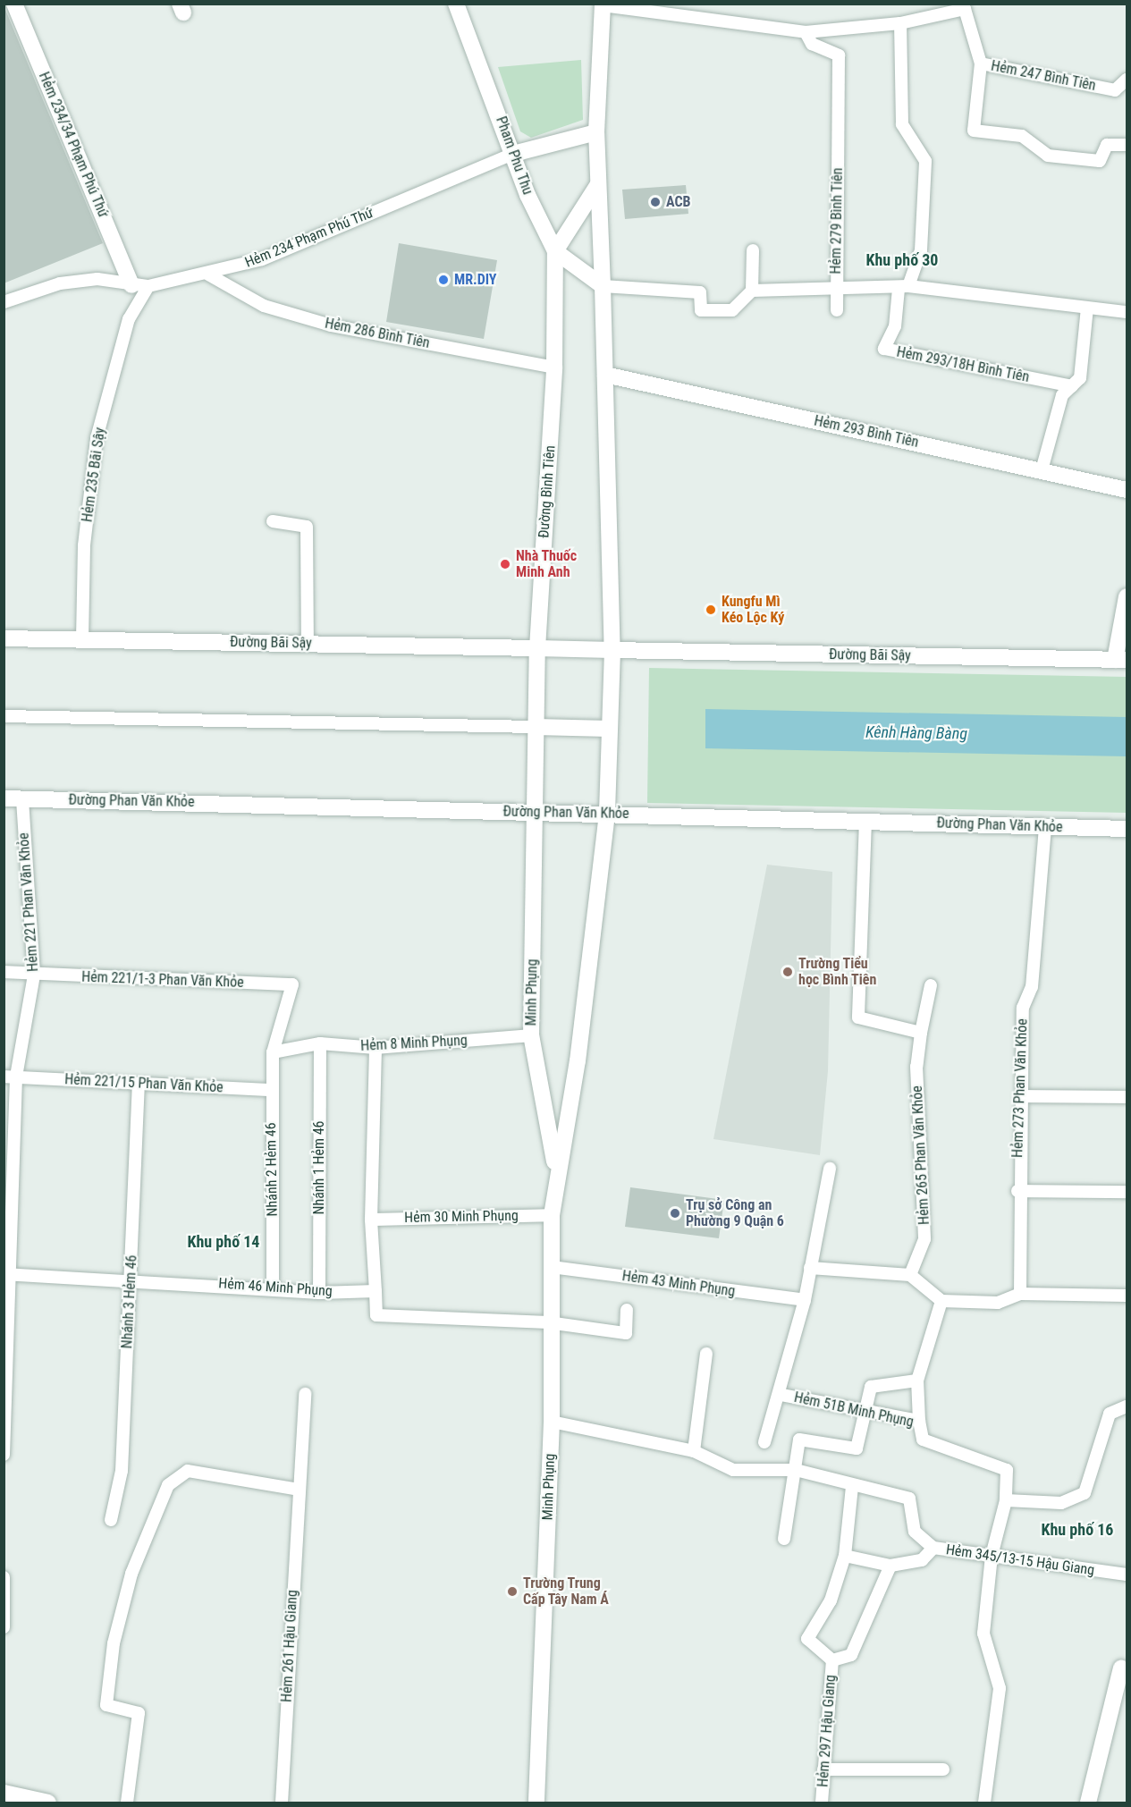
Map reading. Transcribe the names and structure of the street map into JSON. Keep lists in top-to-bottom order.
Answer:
{
  "streets": {
    "street": [
      "Hẻm 234/34 Phạm Phú Thứ",
      "Pham Phu Thu",
      "Hẻm 293 Bình Tiên",
      "Đường Bình Tiên",
      "Đường Bãi Sậy",
      "Đường Phan Văn Khỏe",
      "Minh Phụng"
    ],
    "lane": [
      "Hẻm 247 Bình Tiên",
      "Hẻm 279 Bình Tiên",
      "Hẻm 234 Phạm Phú Thứ",
      "Hẻm 286 Bình Tiên",
      "Hẻm 293/18H Bình Tiên",
      "Hẻm 235 Bãi Sậy",
      "Hẻm 221 Phan Văn Khỏe",
      "Hẻm 221/1-3 Phan Văn Khỏe",
      "Hẻm 8 Minh Phụng",
      "Hẻm 221/15 Phan Văn Khỏe",
      "Hẻm 273 Phan Văn Khỏe",
      "Hẻm 265 Phan Văn Khỏe",
      "Nhánh 1 Hẻm 46",
      "Nhánh 2 Hẻm 46",
      "Hẻm 30 Minh Phụng",
      "Hẻm 43 Minh Phụng",
      "Hẻm 46 Minh Phụng",
      "Nhánh 3 Hẻm 46",
      "Hẻm 51B Minh Phụng",
      "Hẻm 345/13-15 Hậu Giang",
      "Hẻm 261 Hậu Giang",
      "Hẻm 297 Hậu Giang"
    ]
  },
  "crossings": [
    ["Hẻm 247 Bình Tiên", "Hẻm 279 Bình Tiên"],
    ["Hẻm 234/34 Phạm Phú Thứ", "Hẻm 234 Phạm Phú Thứ"],
    ["Pham Phu Thu", "Hẻm 234 Phạm Phú Thứ"],
    ["Pham Phu Thu", "Đường Bình Tiên"],
    ["Hẻm 279 Bình Tiên", "Hẻm 293/18H Bình Tiên"],
    ["Hẻm 234 Phạm Phú Thứ", "Hẻm 286 Bình Tiên"],
    ["Hẻm 234 Phạm Phú Thứ", "Hẻm 235 Bãi Sậy"],
    ["Hẻm 286 Bình Tiên", "Đường Bình Tiên"],
    ["Hẻm 235 Bãi Sậy", "Đường Bãi Sậy"],
    ["Đường Bình Tiên", "Đường Bãi Sậy"],
    ["Đường Bình Tiên", "Đường Phan Văn Khỏe"],
    ["Đường Bình Tiên", "Minh Phụng"],
    ["Đường Phan Văn Khỏe", "Hẻm 221 Phan Văn Khỏe"],
    ["Đường Phan Văn Khỏe", "Minh Phụng"],
    ["Đường Phan Văn Khỏe", "Hẻm 273 Phan Văn Khỏe"],
    ["Hẻm 221 Phan Văn Khỏe", "Hẻm 221/1-3 Phan Văn Khỏe"],
    ["Hẻm 221 Phan Văn Khỏe", "Hẻm 221/15 Phan Văn Khỏe"],
    ["Hẻm 221 Phan Văn Khỏe", "Hẻm 46 Minh Phụng"],
    ["Hẻm 221/1-3 Phan Văn Khỏe", "Hẻm 8 Minh Phụng"],
    ["Hẻm 221/1-3 Phan Văn Khỏe", "Nhánh 2 Hẻm 46"],
    ["Minh Phụng", "Hẻm 8 Minh Phụng"],
    ["Minh Phụng", "Hẻm 30 Minh Phụng"],
    ["Minh Phụng", "Hẻm 43 Minh Phụng"],
    ["Hẻm 8 Minh Phụng", "Nhánh 1 Hẻm 46"],
    ["Hẻm 8 Minh Phụng", "Nhánh 2 Hẻm 46"],
    ["Hẻm 221/15 Phan Văn Khỏe", "Nhánh 2 Hẻm 46"],
    ["Hẻm 221/15 Phan Văn Khỏe", "Nhánh 3 Hẻm 46"],
    ["Nhánh 1 Hẻm 46", "Hẻm 46 Minh Phụng"],
    ["Nhánh 2 Hẻm 46", "Hẻm 46 Minh Phụng"],
    ["Hẻm 43 Minh Phụng", "Hẻm 51B Minh Phụng"],
    ["Hẻm 46 Minh Phụng", "Nhánh 3 Hẻm 46"],
    ["Hẻm 345/13-15 Hậu Giang", "Hẻm 297 Hậu Giang"]
  ],
  "districts": ["Khu phố 30", "Khu phố 14", "Khu phố 16"],
  "water": ["Kênh Hàng Bàng"],
  "places": [
    "ACB",
    "MR.DIY",
    "Nhà Thuốc Minh Anh",
    "Kungfu Mì Kéo Lộc Ký",
    "Trường Tiểu học Bình Tiên",
    "Trụ sở Công an Phường 9 Quận 6",
    "Trường Trung Cấp Tây Nam Á"
  ]
}
